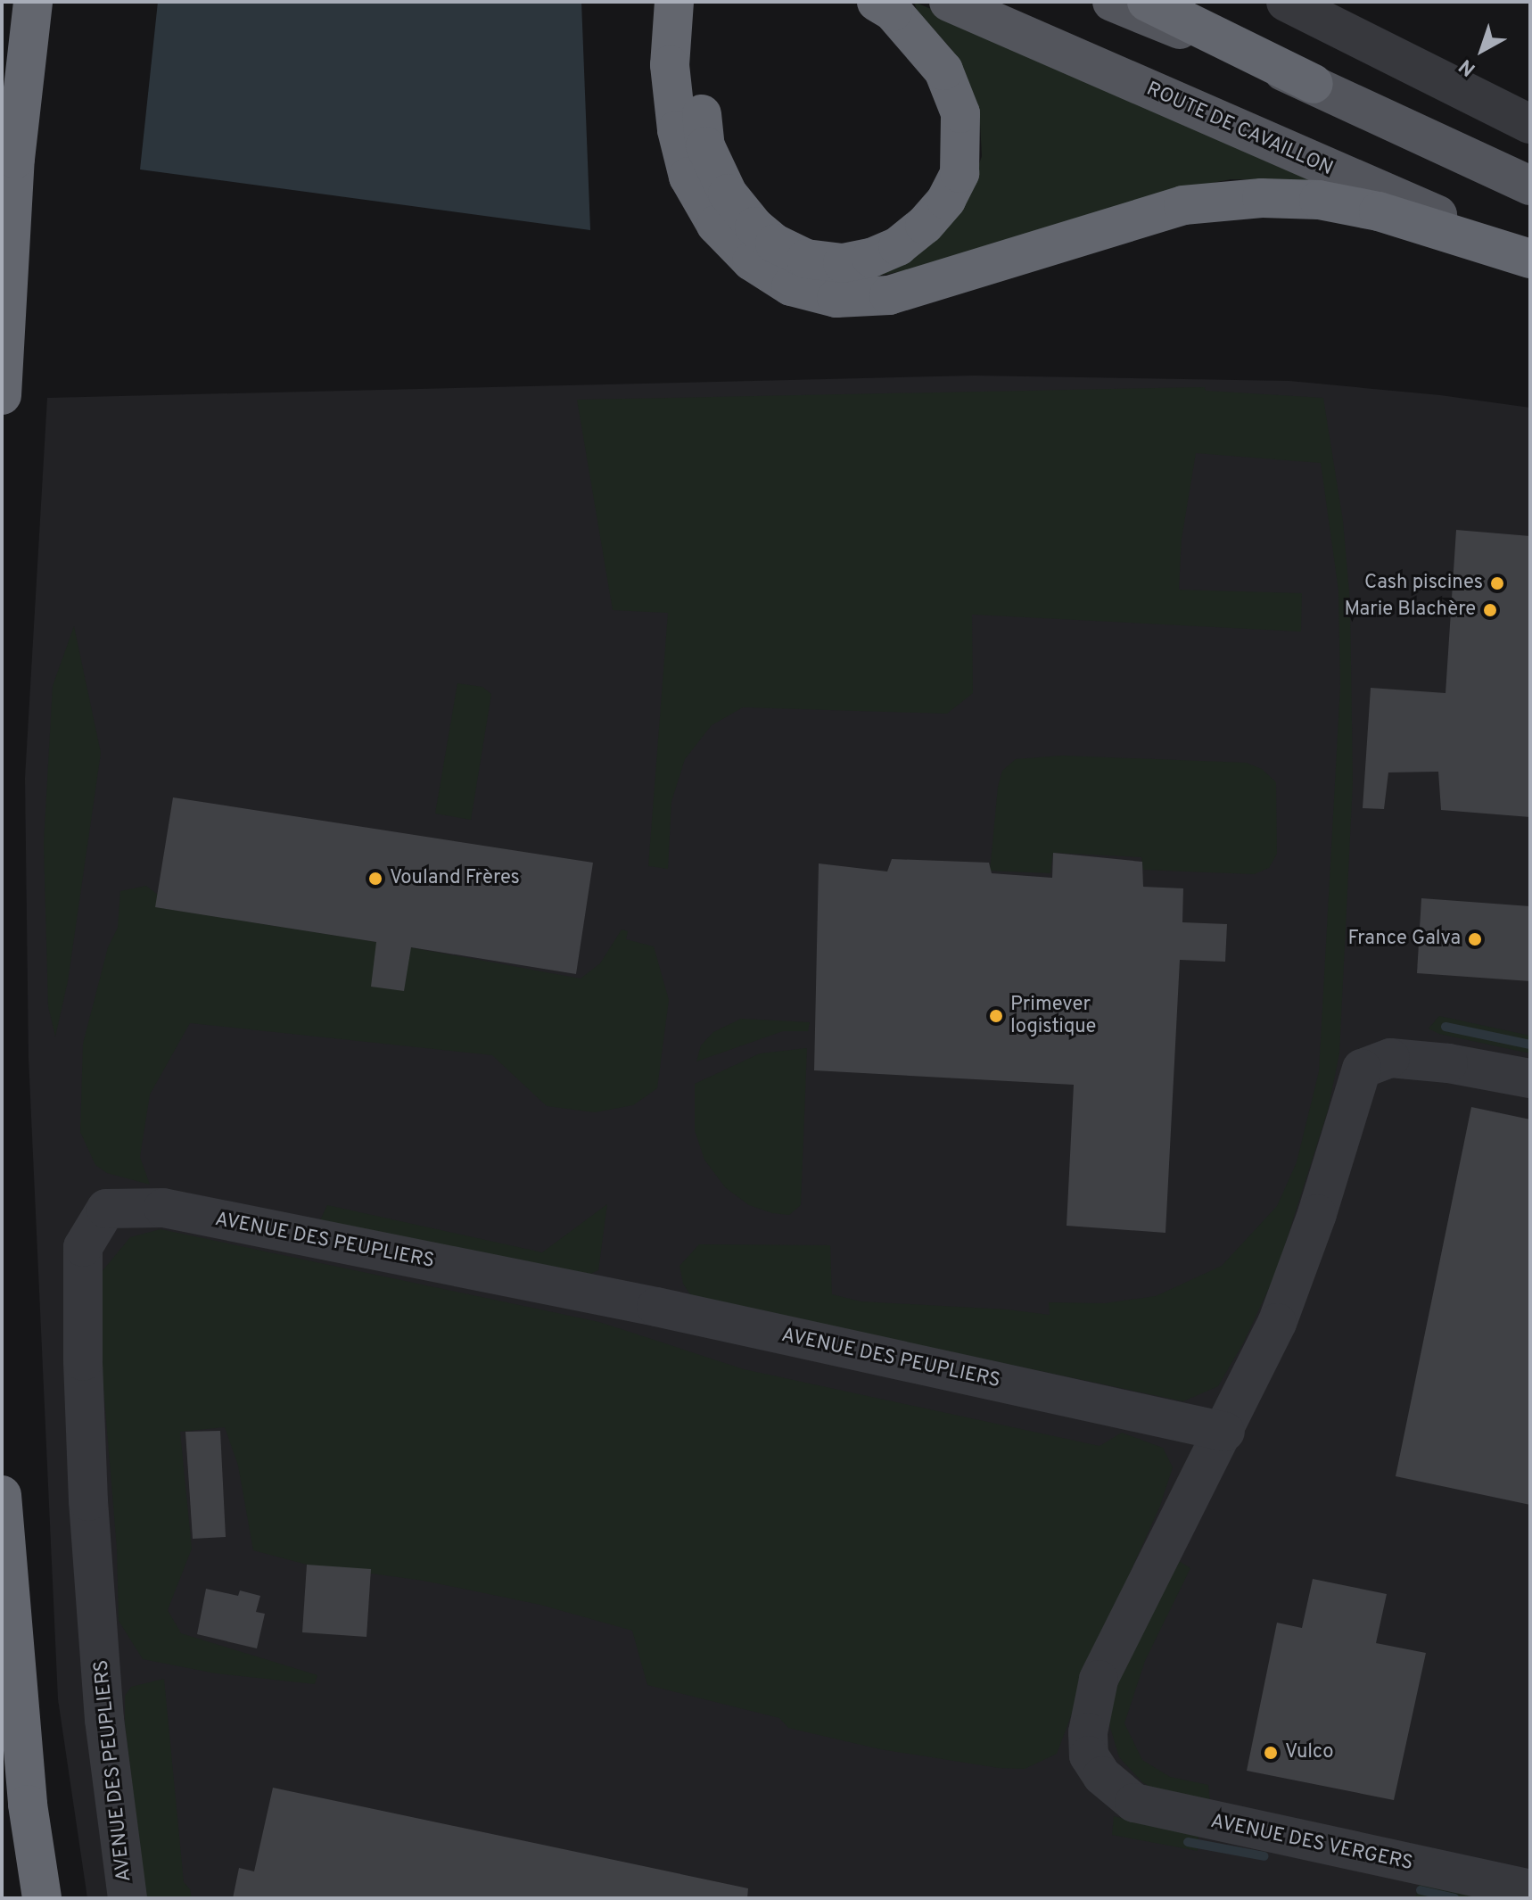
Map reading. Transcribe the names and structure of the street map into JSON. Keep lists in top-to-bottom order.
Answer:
{
  "streets": {
    "main road": ["ROUTE DE CAVAILLON"],
    "street": ["AVENUE DES PEUPLIERS", "AVENUE DES VERGERS"]
  },
  "crossings": [
    ["AVENUE DES PEUPLIERS", "AVENUE DES VERGERS"]
  ],
  "places": [
    "Cash piscines",
    "Marie Blachère",
    "Vouland Frères",
    "France Galva",
    "Primever logistique",
    "Vulco"
  ],
  "north": "bottom left"
}
